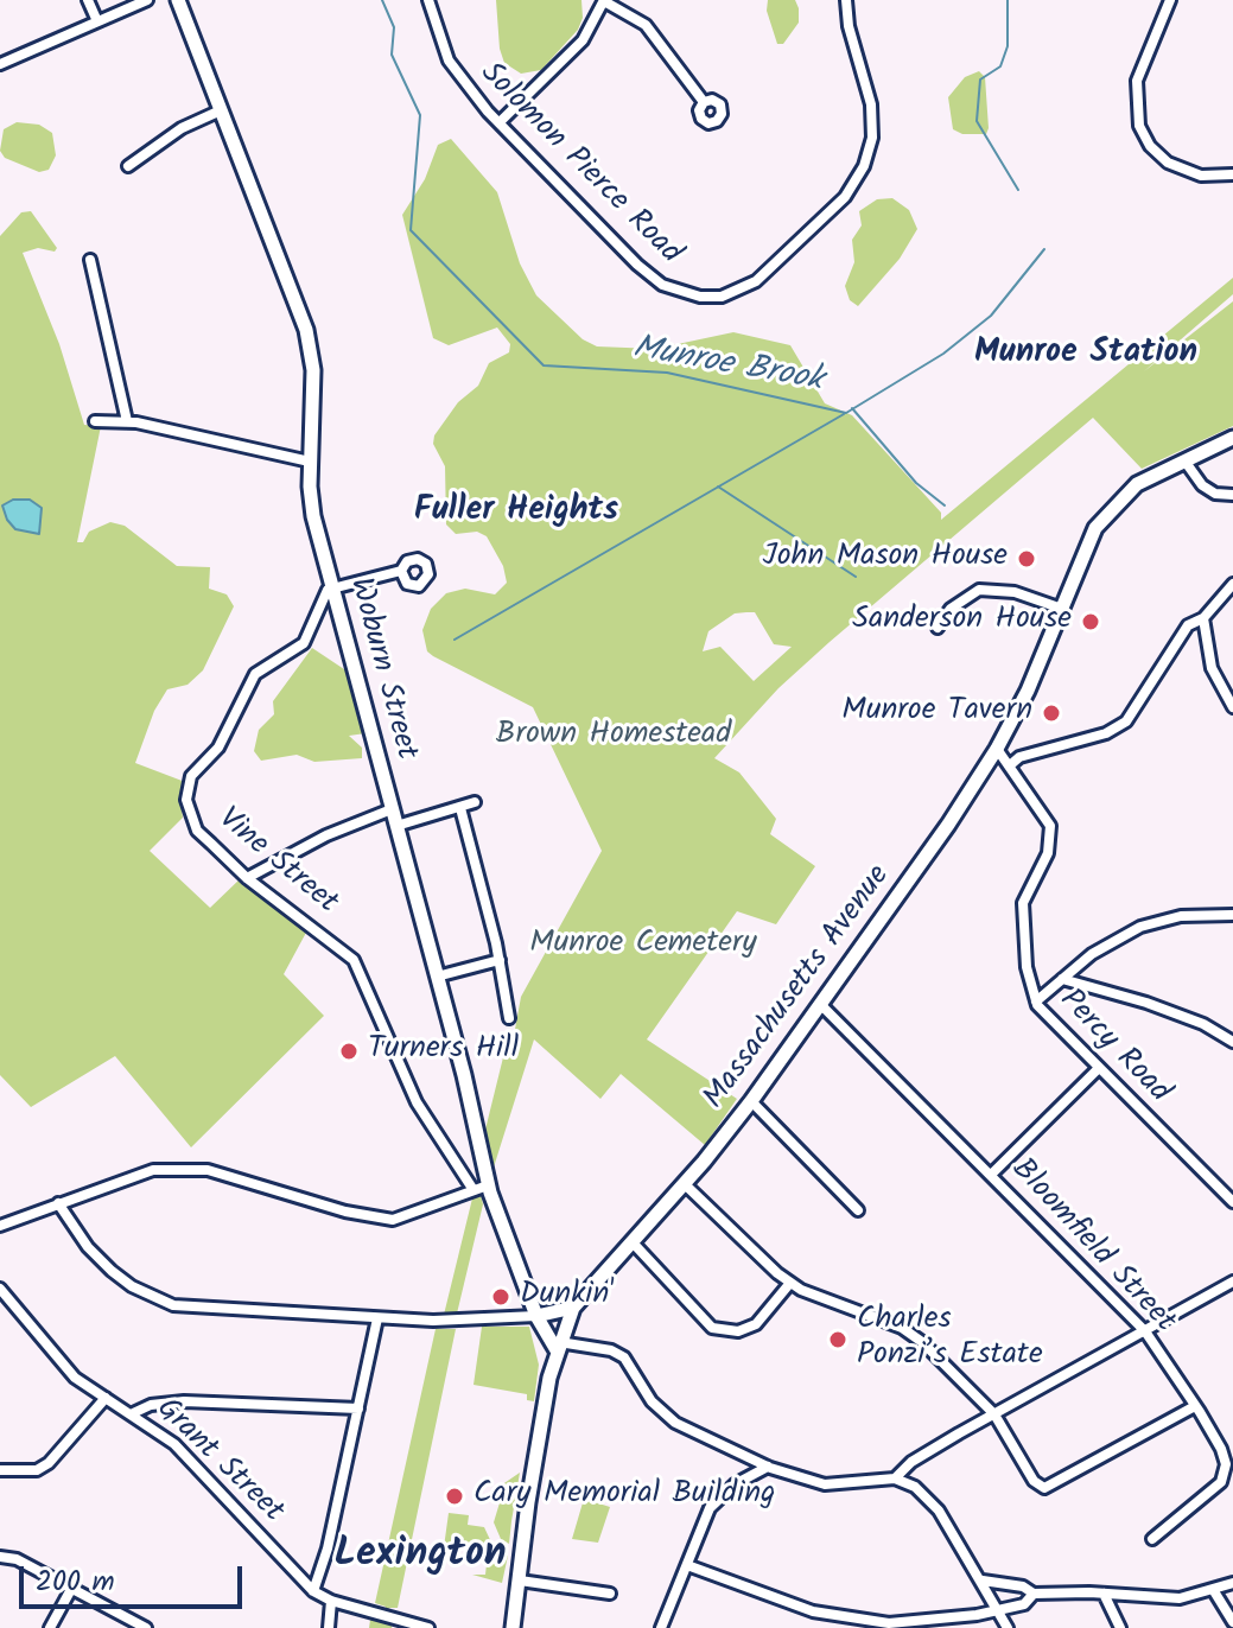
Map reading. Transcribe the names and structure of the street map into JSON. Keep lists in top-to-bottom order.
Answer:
{
  "streets": {
    "main road": ["Woburn Street", "Massachusetts Avenue"],
    "street": [
      "Solomon Pierce Road",
      "Vine Street",
      "Percy Road",
      "Bloomfield Street",
      "Grant Street"
    ]
  },
  "crossings": [
    ["Woburn Street", "Vine Street"],
    ["Woburn Street", "Massachusetts Avenue"],
    ["Massachusetts Avenue", "Percy Road"],
    ["Massachusetts Avenue", "Bloomfield Street"]
  ],
  "districts": ["Munroe Station", "Fuller Heights", "Lexington"],
  "water": ["Munroe Brook"],
  "parks": ["Brown Homestead", "Munroe Cemetery"],
  "places": [
    "John Mason House",
    "Sanderson House",
    "Munroe Tavern",
    "Turners Hill",
    "Dunkin'",
    "Charles Ponzi’s Estate",
    "Cary Memorial Building"
  ],
  "scale_bar": "200 m"
}
